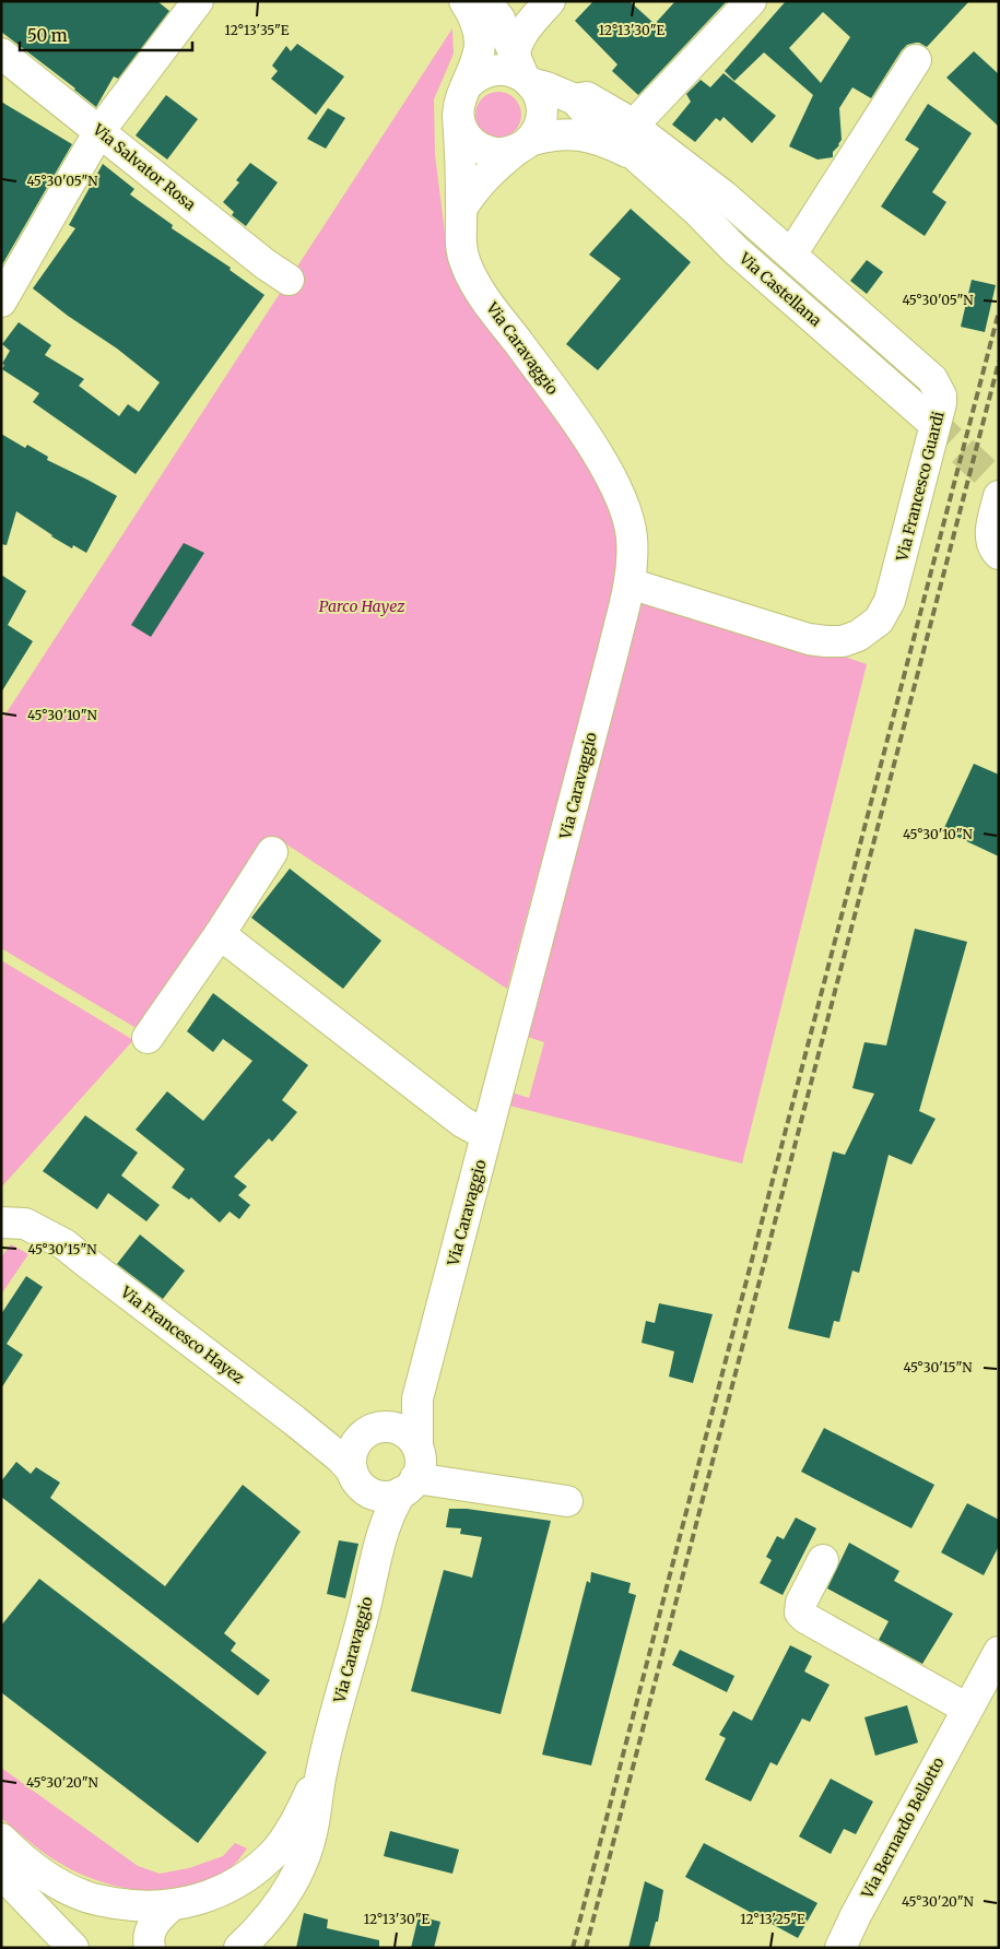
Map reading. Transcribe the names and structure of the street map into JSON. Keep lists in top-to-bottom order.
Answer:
{
  "streets": {
    "street": [
      "Via Salvator Rosa",
      "Via Castellana",
      "Via Caravaggio",
      "Via Francesco Guardi",
      "Via Francesco Hayez",
      "Via Bernardo Bellotto"
    ]
  },
  "crossings": [
    ["Via Castellana", "Via Caravaggio"],
    ["Via Castellana", "Via Francesco Guardi"],
    ["Via Caravaggio", "Via Francesco Guardi"],
    ["Via Caravaggio", "Via Francesco Hayez"]
  ],
  "parks": ["Parco Hayez"],
  "scale_bar": "50 m",
  "coordinates": [
    "12°13'35\"E",
    "12°13'30\"E",
    "45°30'05\"N",
    "45°30'10\"N",
    "45°30'15\"N",
    "45°30'20\"N",
    "12°13'25\"E"
  ]
}
